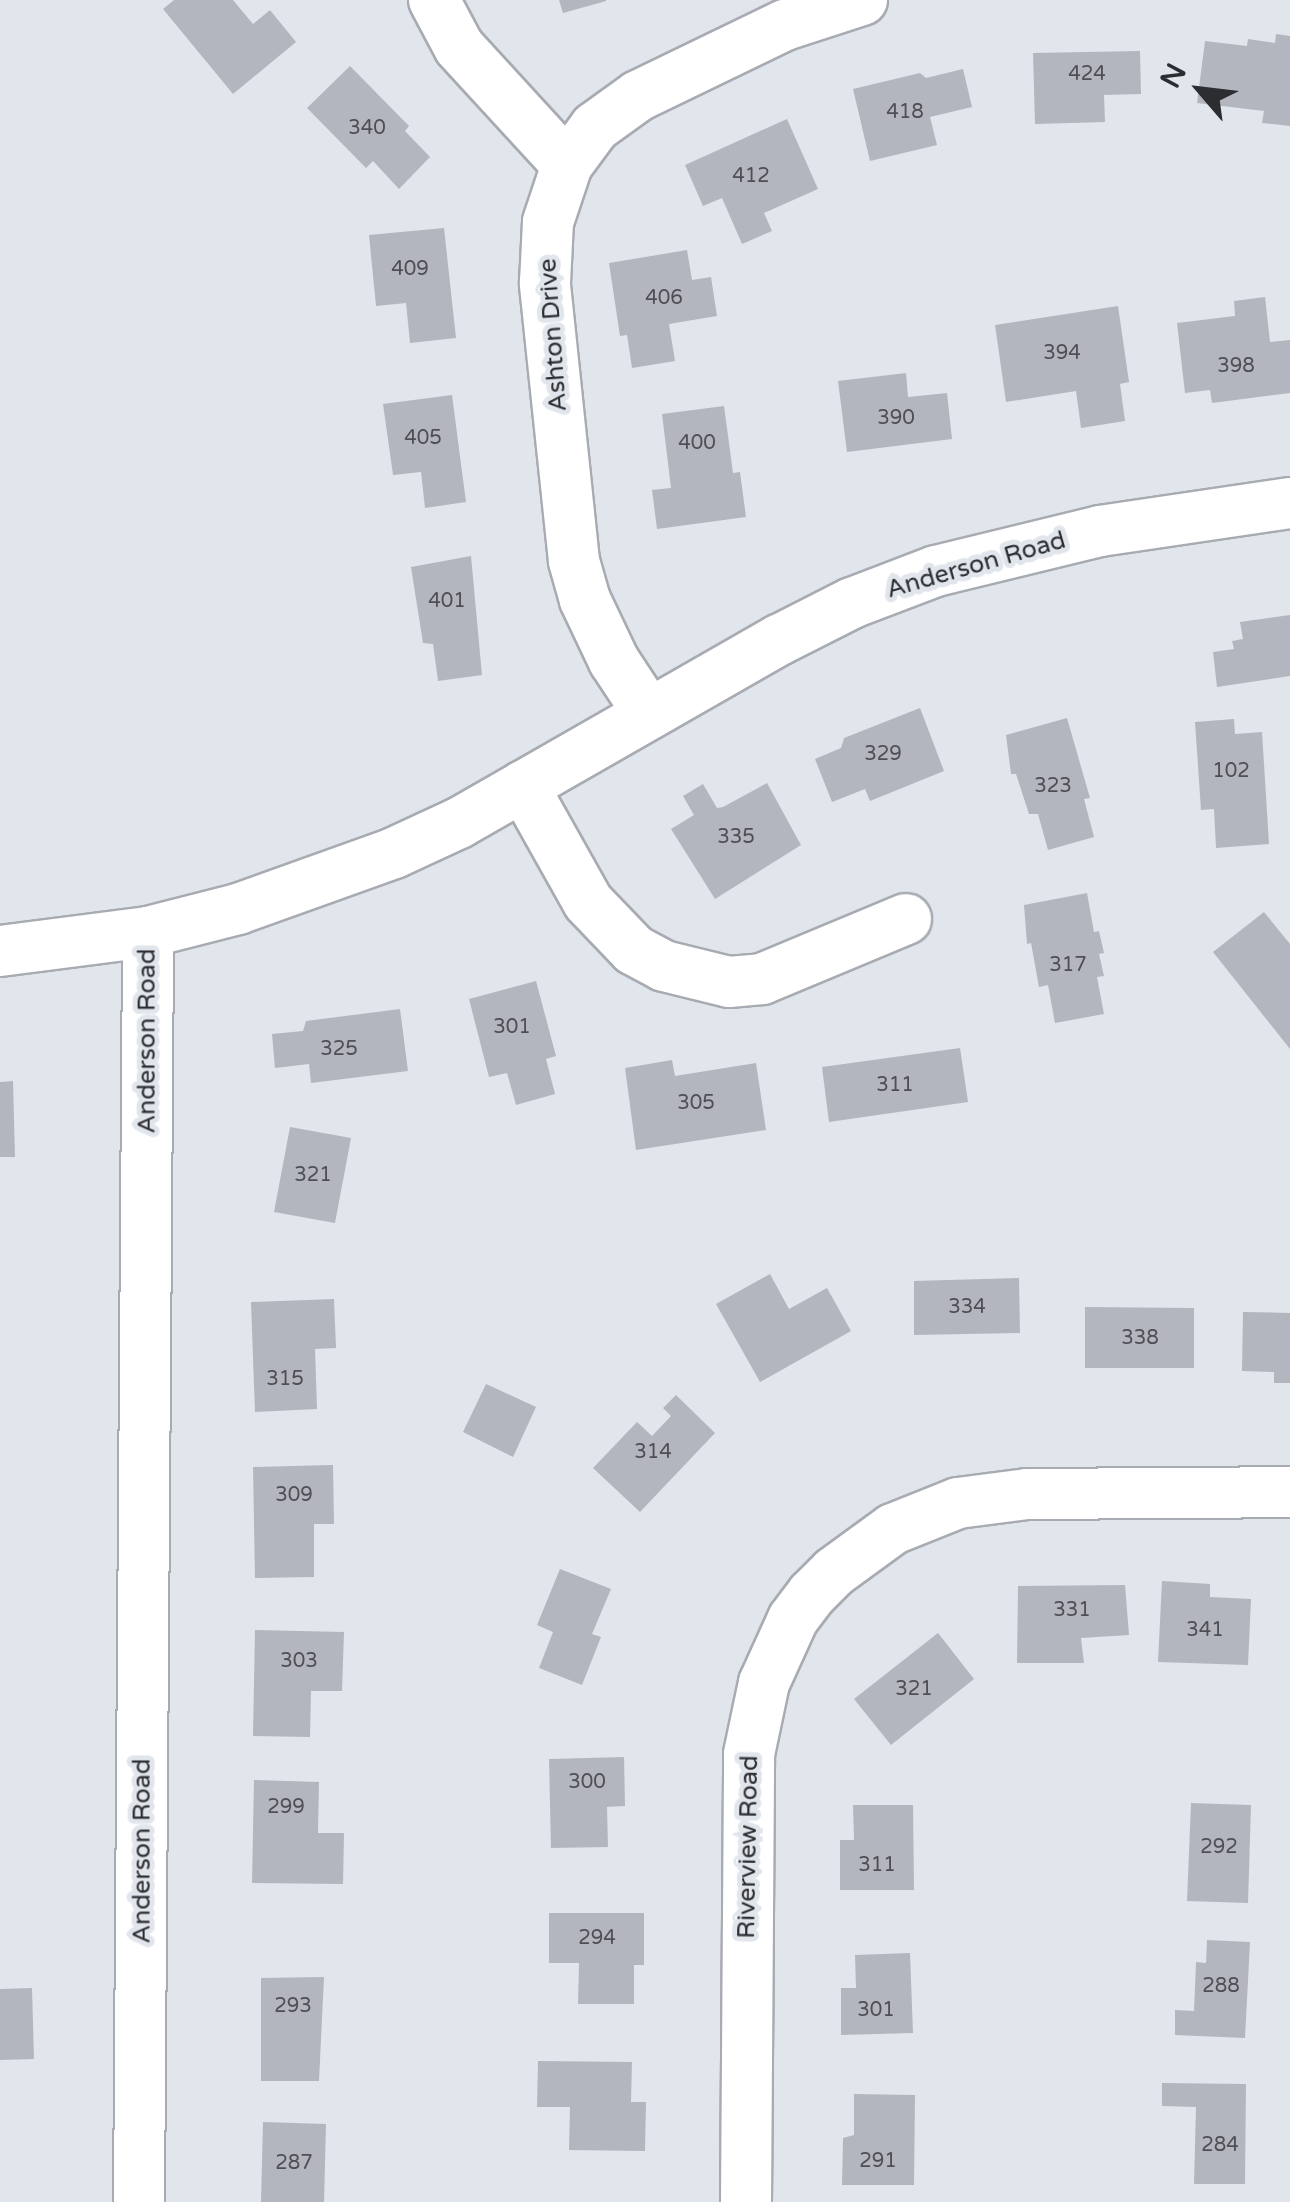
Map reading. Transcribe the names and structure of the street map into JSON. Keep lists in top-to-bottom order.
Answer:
{
  "streets": {
    "street": ["Ashton Drive", "Anderson Road", "Riverview Road"]
  },
  "crossings": [
    ["Ashton Drive", "Anderson Road"]
  ],
  "house_numbers": [
    "424",
    "418",
    "340",
    "412",
    "409",
    "406",
    "394",
    "398",
    "390",
    "405",
    "400",
    "401",
    "329",
    "102",
    "323",
    "335",
    "317",
    "301",
    "325",
    "311",
    "305",
    "321",
    "334",
    "338",
    "315",
    "314",
    "309",
    "331",
    "341",
    "303",
    "321",
    "300",
    "299",
    "292",
    "311",
    "294",
    "288",
    "293",
    "301",
    "284",
    "291",
    "287"
  ],
  "north": "top left"
}
